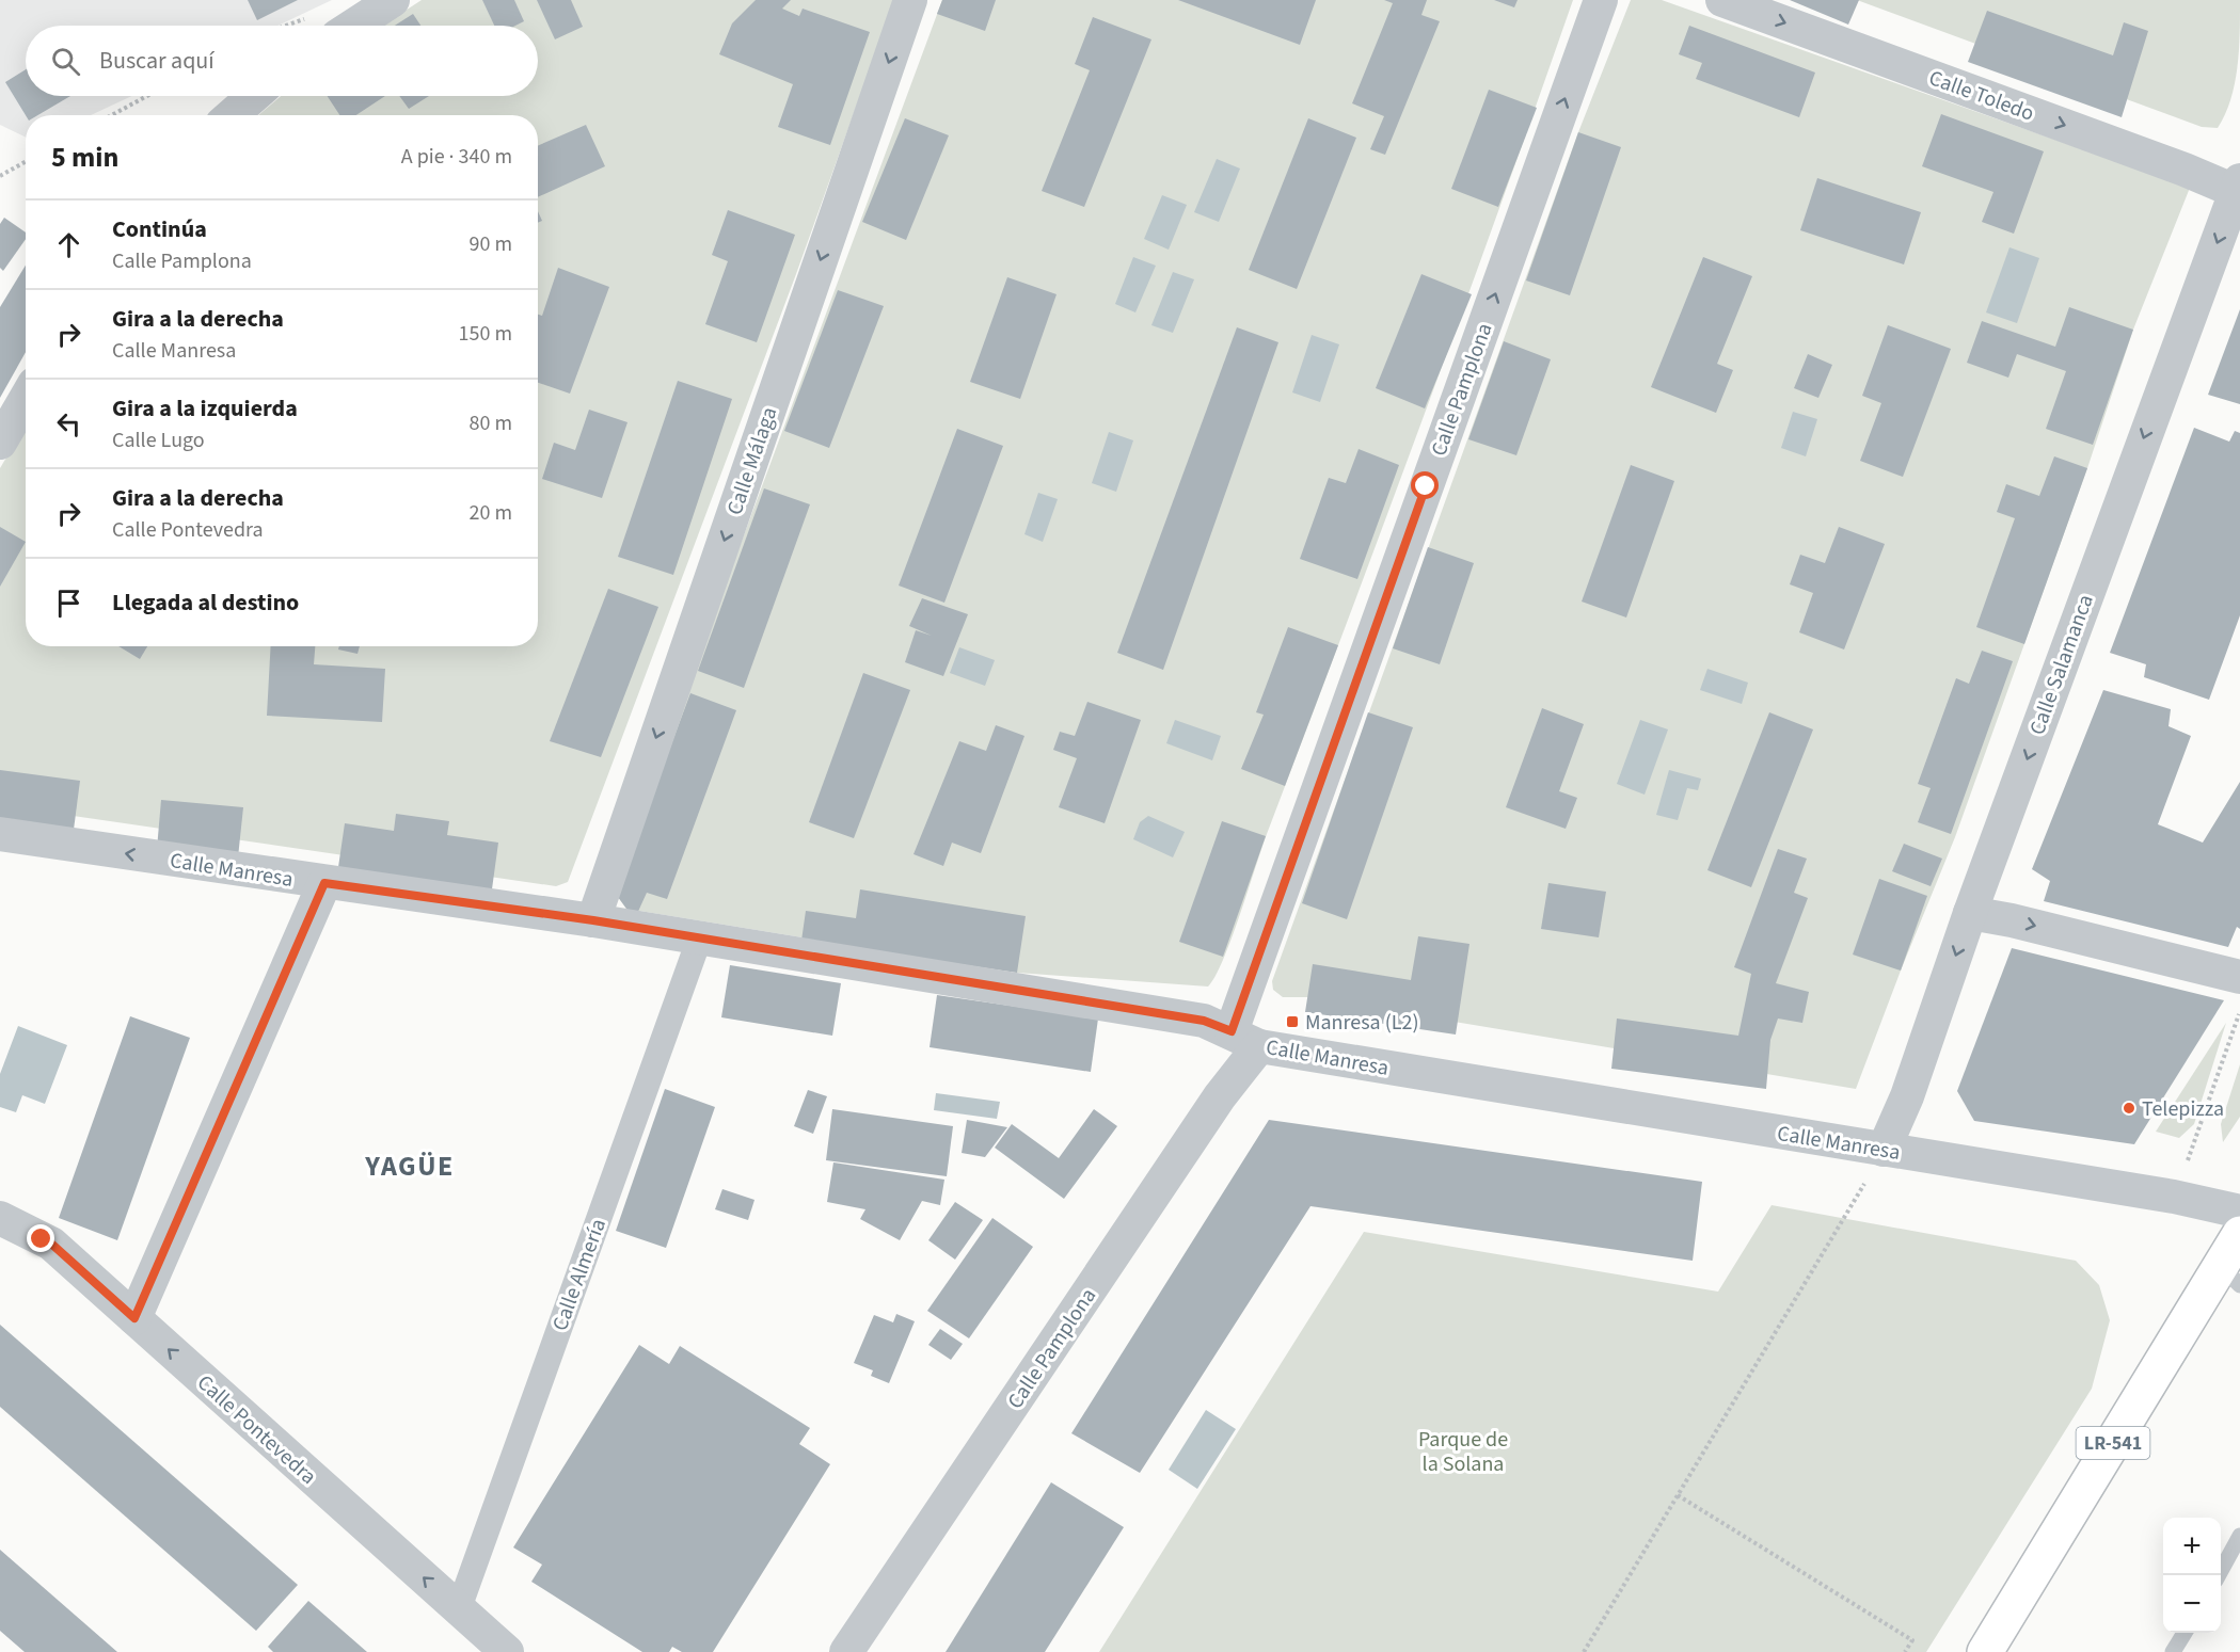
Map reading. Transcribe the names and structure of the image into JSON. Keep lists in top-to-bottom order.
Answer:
{
  "streets": {
    "main road": ["LR-541"],
    "street": [
      "Calle Toledo",
      "Calle Pamplona",
      "Calle Málaga",
      "Calle Salamanca",
      "Calle Manresa",
      "Calle Almería",
      "Calle Pontevedra"
    ]
  },
  "crossings": [
    ["Calle Toledo", "Calle Salamanca"],
    ["Calle Pamplona", "Calle Manresa"],
    ["Calle Málaga", "Calle Manresa"],
    ["Calle Salamanca", "Calle Manresa"],
    ["Calle Manresa", "Calle Almería"],
    ["Calle Almería", "Calle Pontevedra"]
  ],
  "one_way": [
    "Calle Toledo",
    "Calle Pamplona",
    "Calle Málaga",
    "Calle Salamanca",
    "Calle Pontevedra"
  ],
  "districts": ["YAGÜE"],
  "parks": ["Parque de la Solana"],
  "places": {
    "transit": ["Manresa (L2)"],
    "other": ["Telepizza"]
  },
  "page": {
    "search": "Buscar aquí",
    "heading": ["5 min", "A pie · 340 m"],
    "list": [
      ["Continúa", "Calle Pamplona", "90 m"],
      ["Gira a la derecha", "Calle Manresa", "150 m"],
      ["Gira a la izquierda", "Calle Lugo", "80 m"],
      ["Gira a la derecha", "Calle Pontevedra", "20 m"],
      "Llegada al destino"
    ],
    "map_buttons": ["+", "−"]
  }
}
